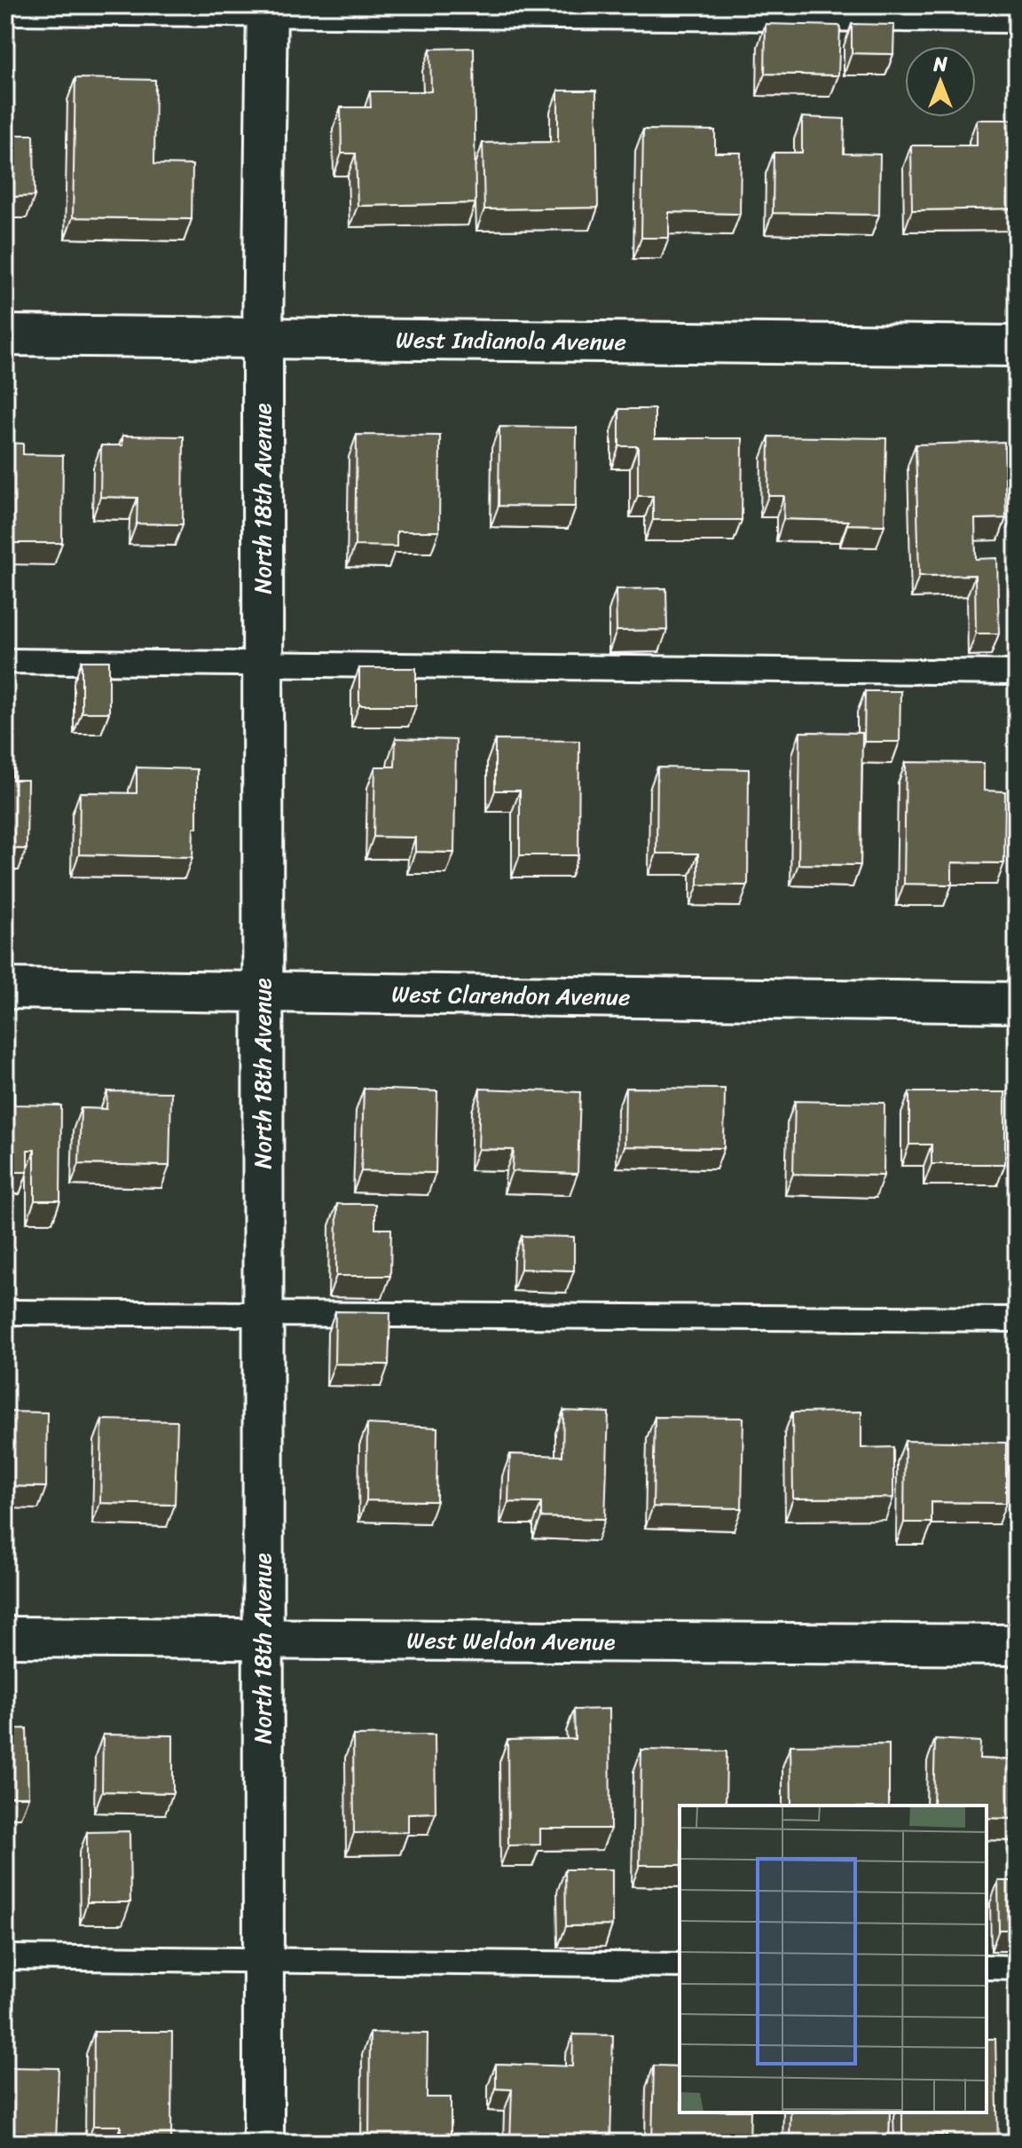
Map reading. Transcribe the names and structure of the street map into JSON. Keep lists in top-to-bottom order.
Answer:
{
  "streets": {
    "street": [
      "West Indianola Avenue",
      "North 18th Avenue",
      "West Clarendon Avenue",
      "West Weldon Avenue"
    ]
  },
  "crossings": [
    ["West Indianola Avenue", "North 18th Avenue"],
    ["North 18th Avenue", "West Clarendon Avenue"],
    ["North 18th Avenue", "West Weldon Avenue"]
  ],
  "north": "top"
}
